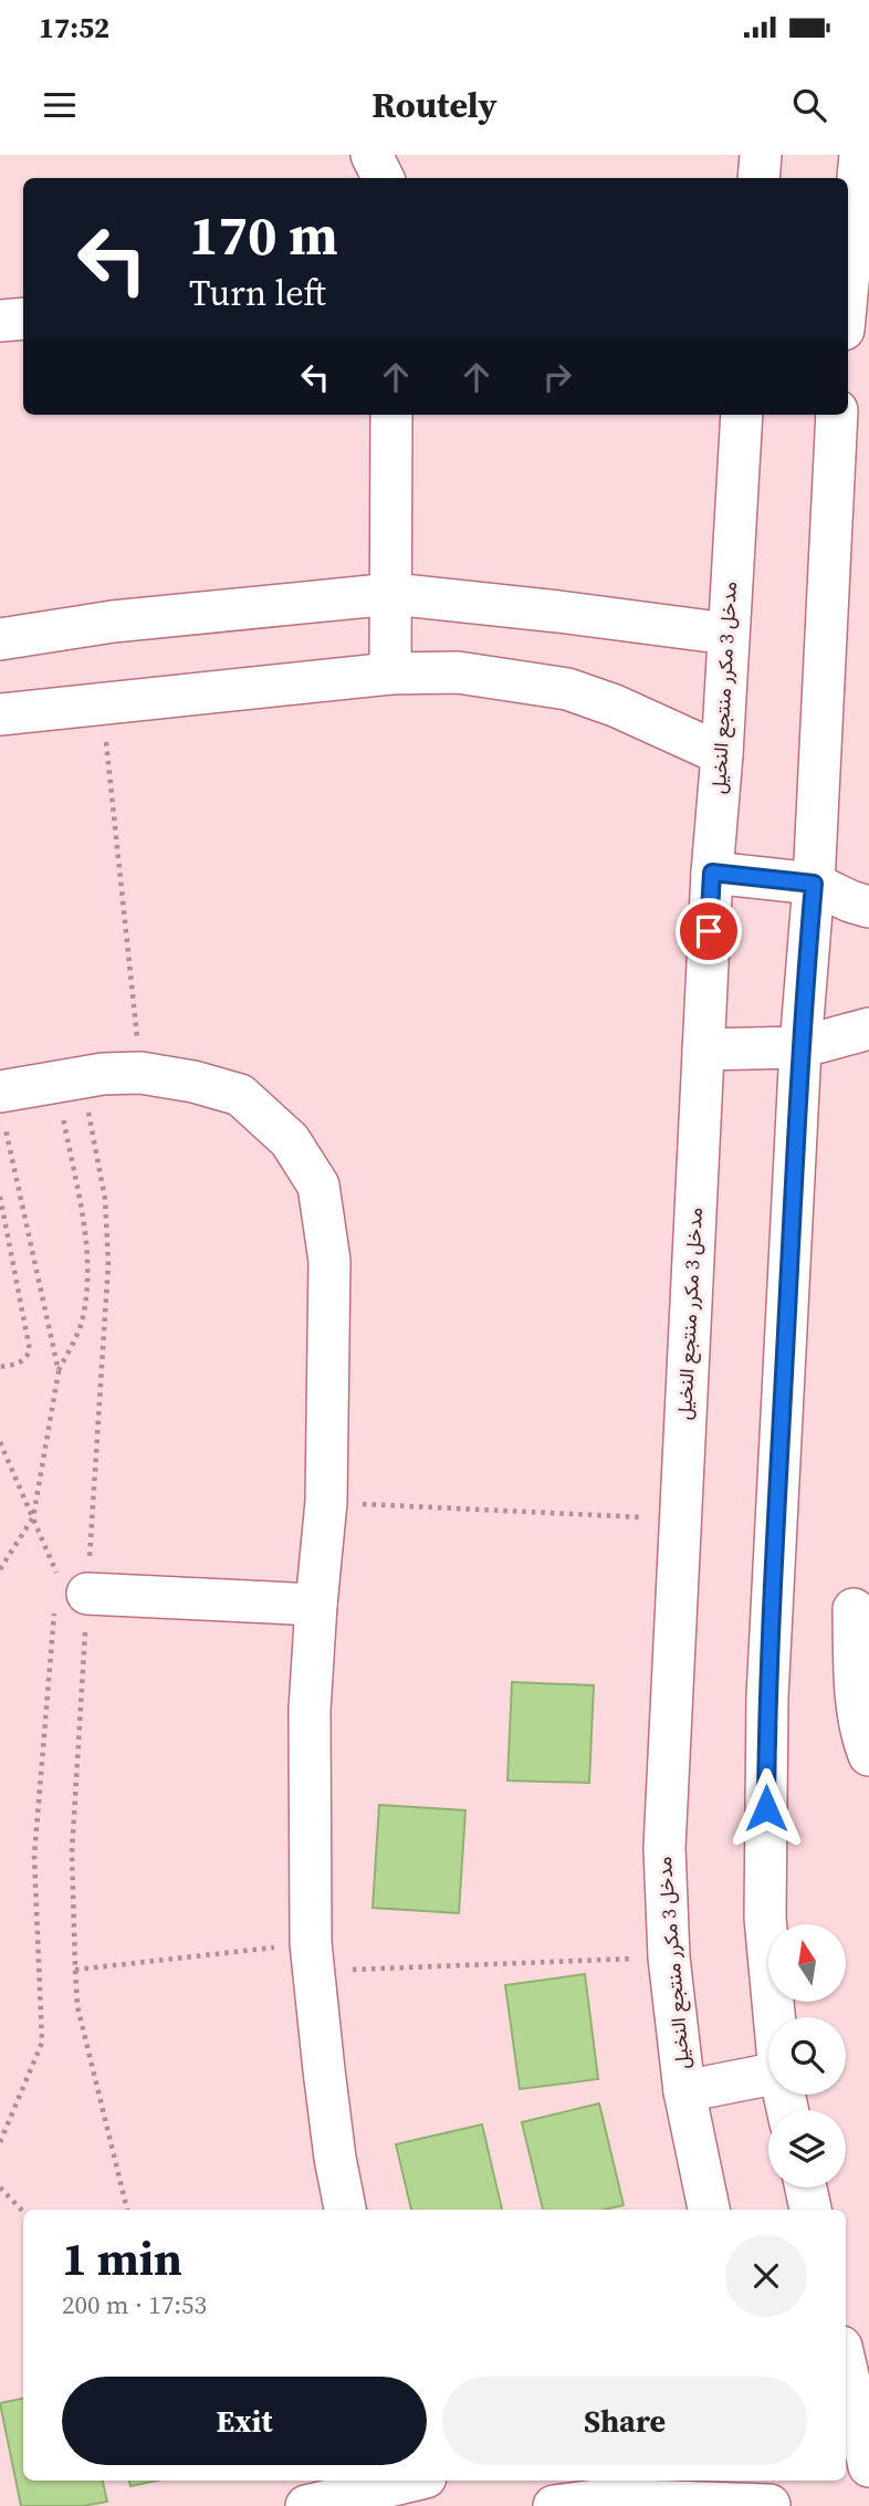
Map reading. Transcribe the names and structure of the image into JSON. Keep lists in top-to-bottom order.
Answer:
{
  "streets": {
    "street": ["مدخل 3 مكرر منتجع النخيل"]
  },
  "north": "top",
  "page": {
    "status": "17:52",
    "header": "Routely",
    "turn": ["170 m", "Turn left"],
    "heading": ["1 min", "200 m · 17:53"],
    "buttons": ["Exit", "Share"]
  }
}
